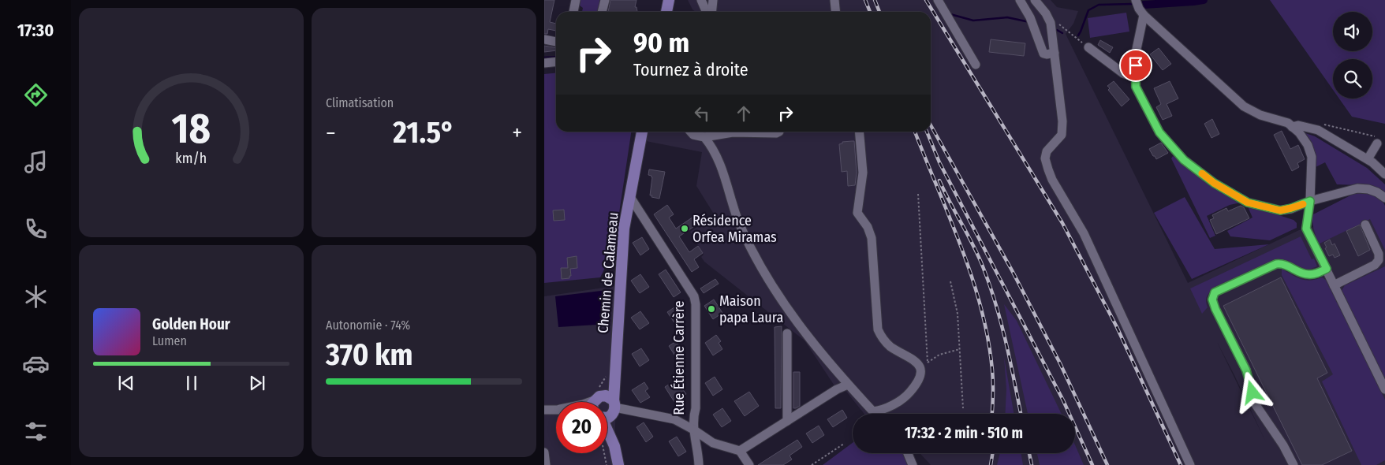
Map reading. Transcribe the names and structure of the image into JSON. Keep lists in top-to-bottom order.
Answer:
{
  "streets": {
    "main road": ["Chemin de Calameau"],
    "street": ["Rue Étienne Carrère"]
  },
  "crossings": [
    ["Chemin de Calameau", "Rue Étienne Carrère"]
  ],
  "places": ["Résidence Orfea Miramas", "Maison papa Laura"],
  "page": {
    "tabs": "17:30",
    "tile": [
      "Climatisation",
      ["Autonomie · 74%", "370 km"]
    ],
    "turn": ["90 m", "Tournez à droite"],
    "heat": ["−", "21.5°", "+"],
    "song": ["Golden Hour", "Lumen"],
    "limit": "20",
    "trip": "17:32 · 2 min · 510 m",
    "gauge": ["18", "km/h"]
  }
}
